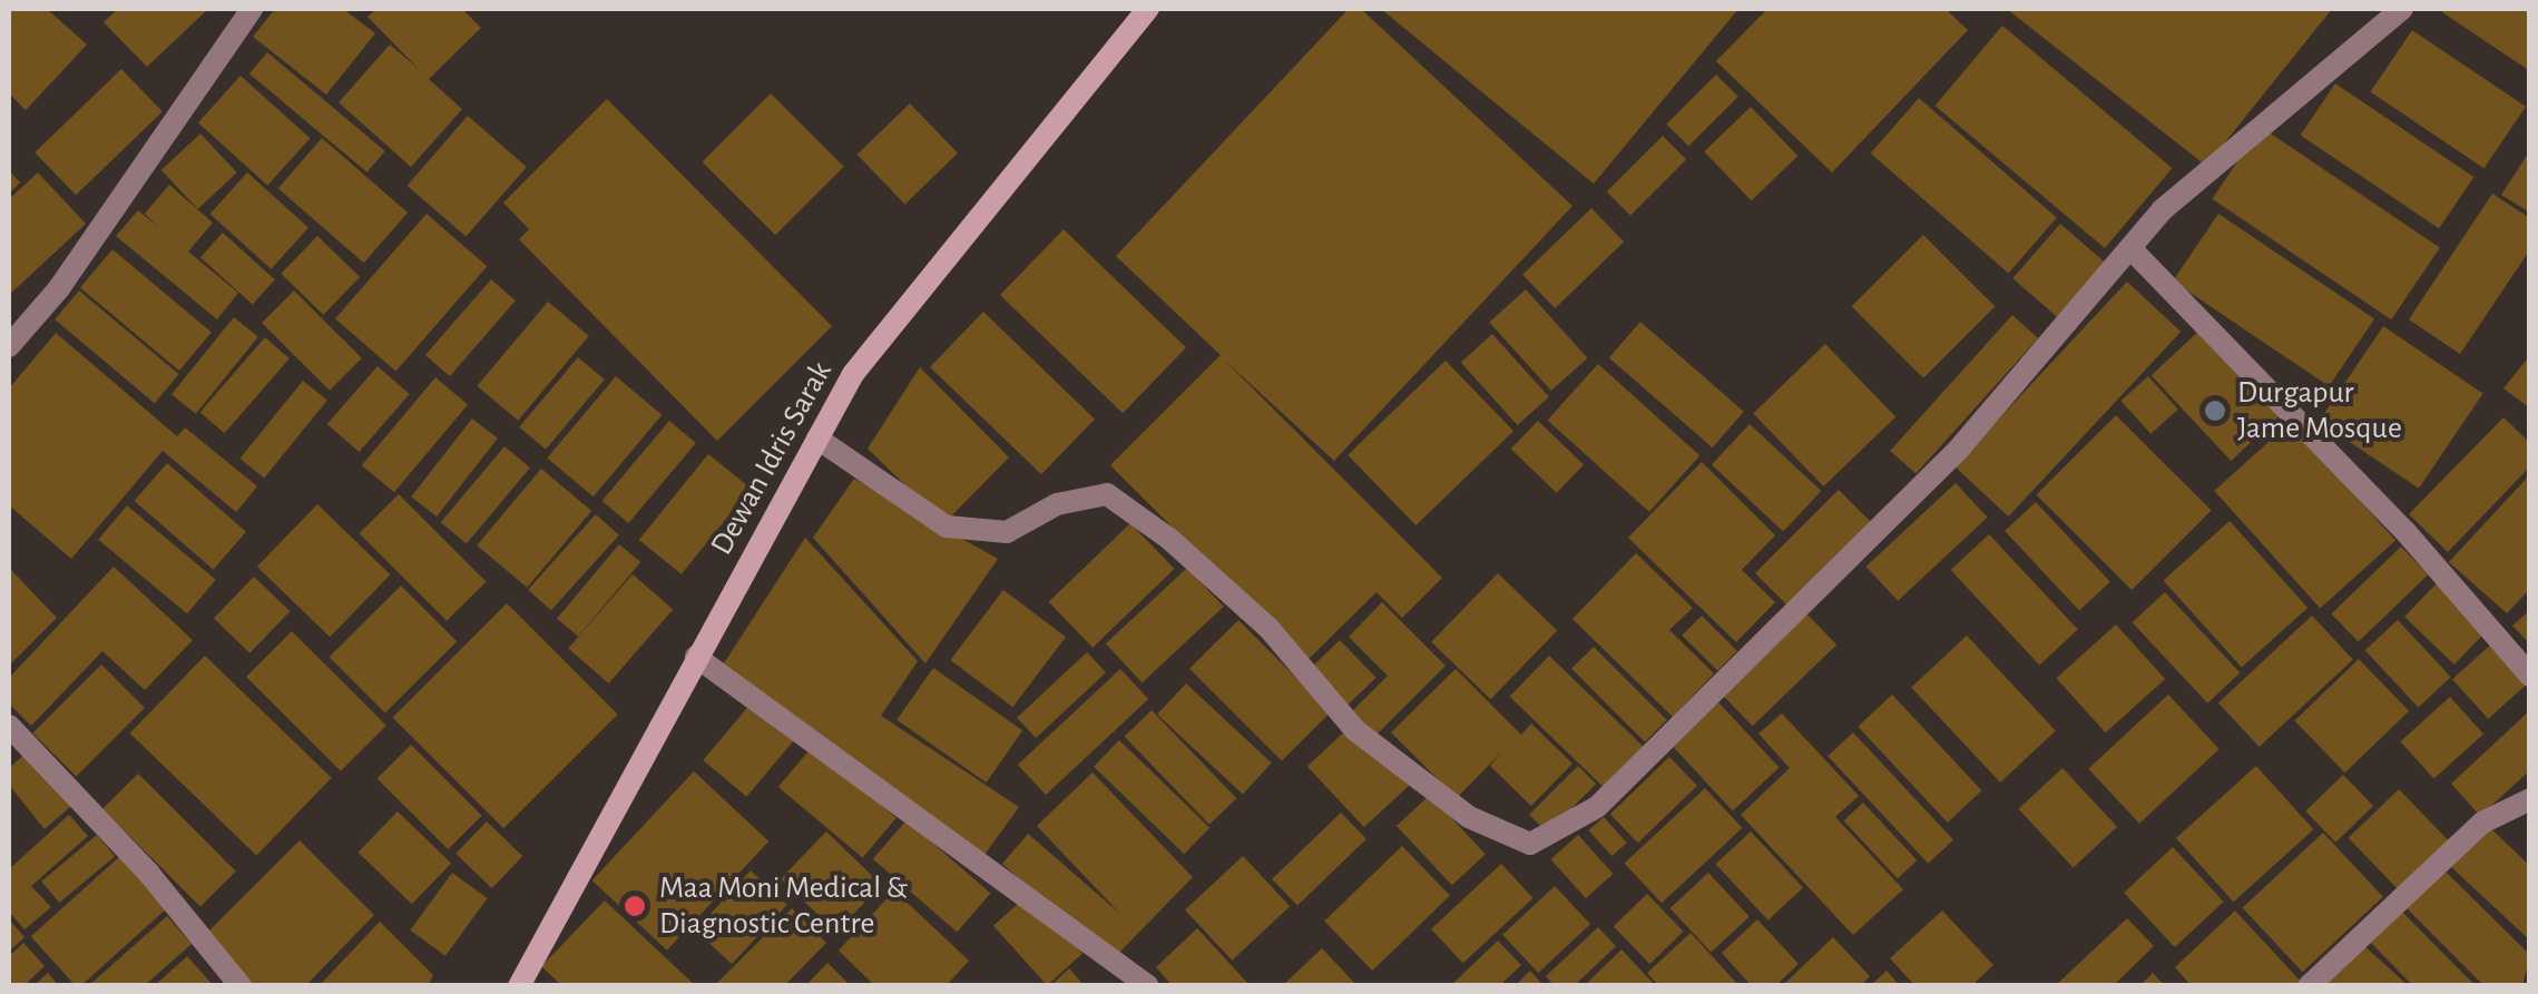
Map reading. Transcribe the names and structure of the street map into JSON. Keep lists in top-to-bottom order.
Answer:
{
  "streets": {
    "main road": ["Dewan Idris Sarak"]
  },
  "places": ["Durgapur Jame Mosque", "Maa Moni Medical & Diagnostic Centre"]
}
